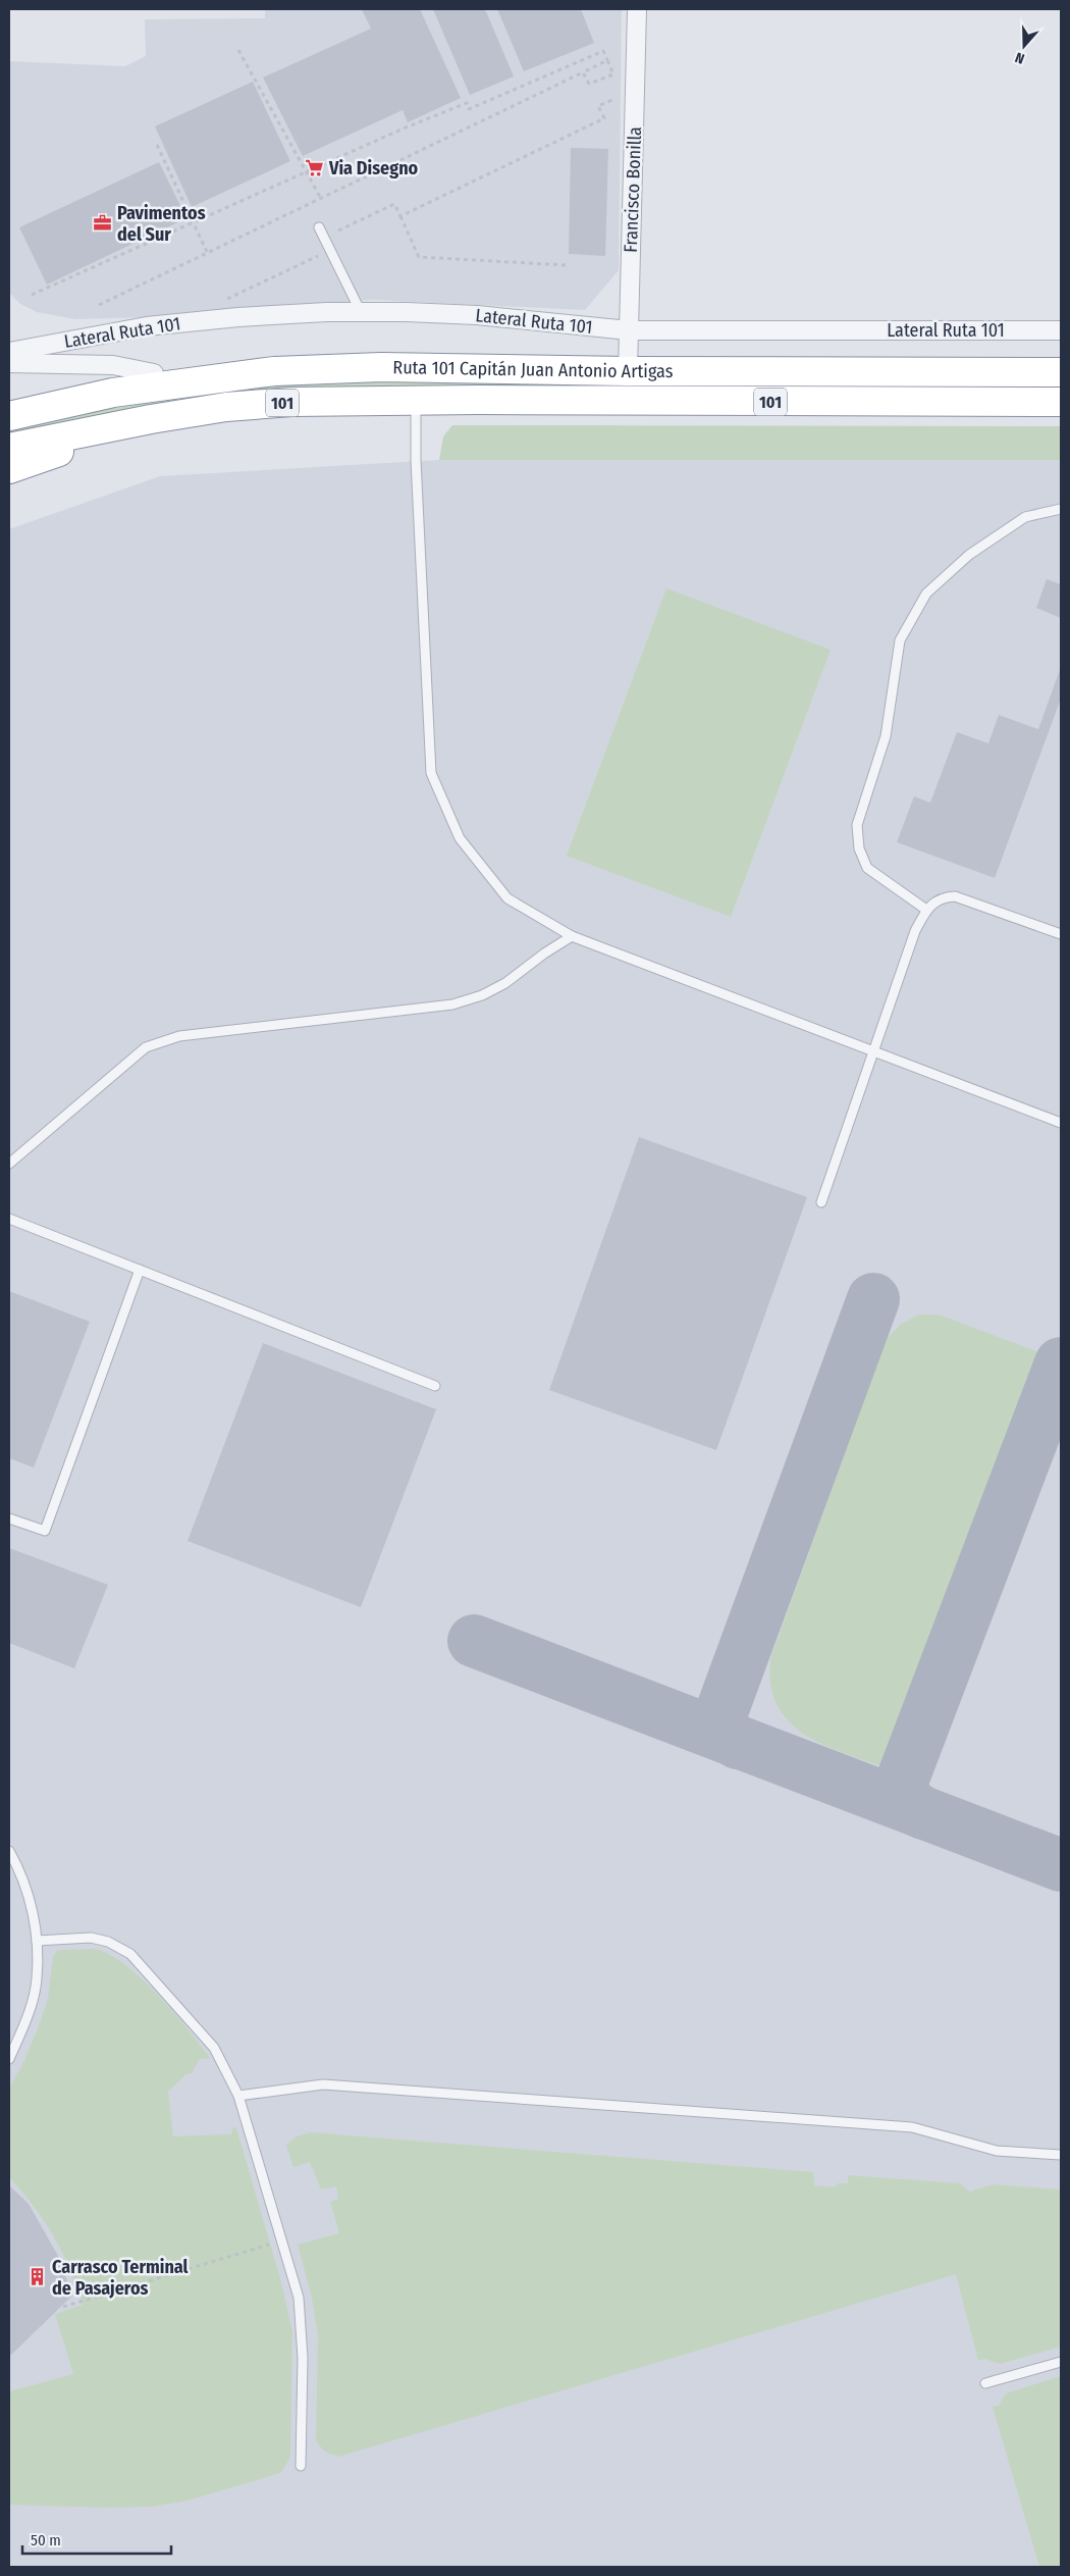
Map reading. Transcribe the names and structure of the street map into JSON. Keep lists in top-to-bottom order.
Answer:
{
  "streets": {
    "highway": ["Ruta 101 Capitán Juan Antonio Artigas", "101"],
    "street": ["Francisco Bonilla", "Lateral Ruta 101"]
  },
  "crossings": [
    ["Francisco Bonilla", "Lateral Ruta 101"],
    ["Francisco Bonilla", "Ruta 101 Capitán Juan Antonio Artigas"]
  ],
  "places": {
    "supermarket": ["Via Disegno"],
    "office": ["Pavimentos del Sur"],
    "building": ["Carrasco Terminal de Pasajeros"]
  },
  "scale_bar": "50 m",
  "north": "bottom"
}
